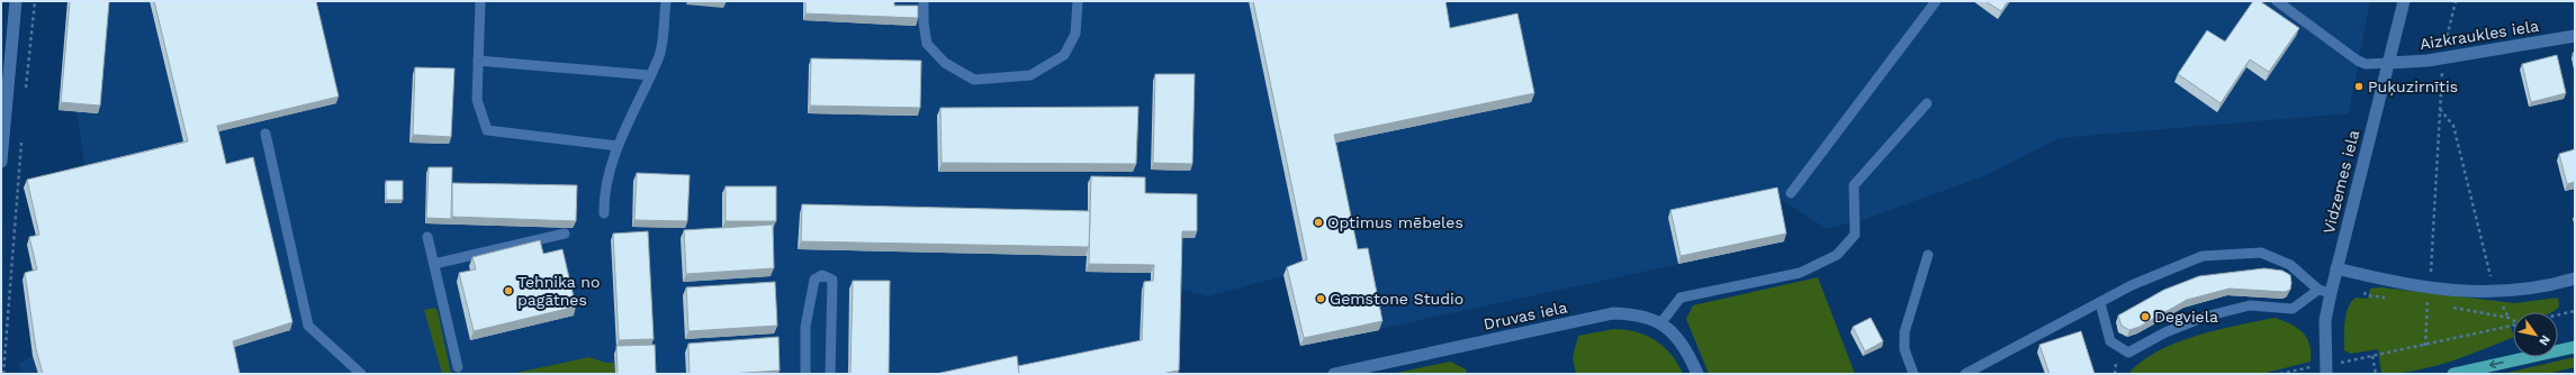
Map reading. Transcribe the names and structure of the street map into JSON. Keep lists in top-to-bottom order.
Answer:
{
  "streets": {
    "street": ["Aizkraukles iela", "Vidzemes iela", "Druvas iela"]
  },
  "crossings": [
    ["Aizkraukles iela", "Vidzemes iela"]
  ],
  "places": [
    "Puķuzirnītis",
    "Optimus mēbeles",
    "Tehnika no pagātnes",
    "Gemstone Studio",
    "Degviela"
  ],
  "north": "bottom right"
}
